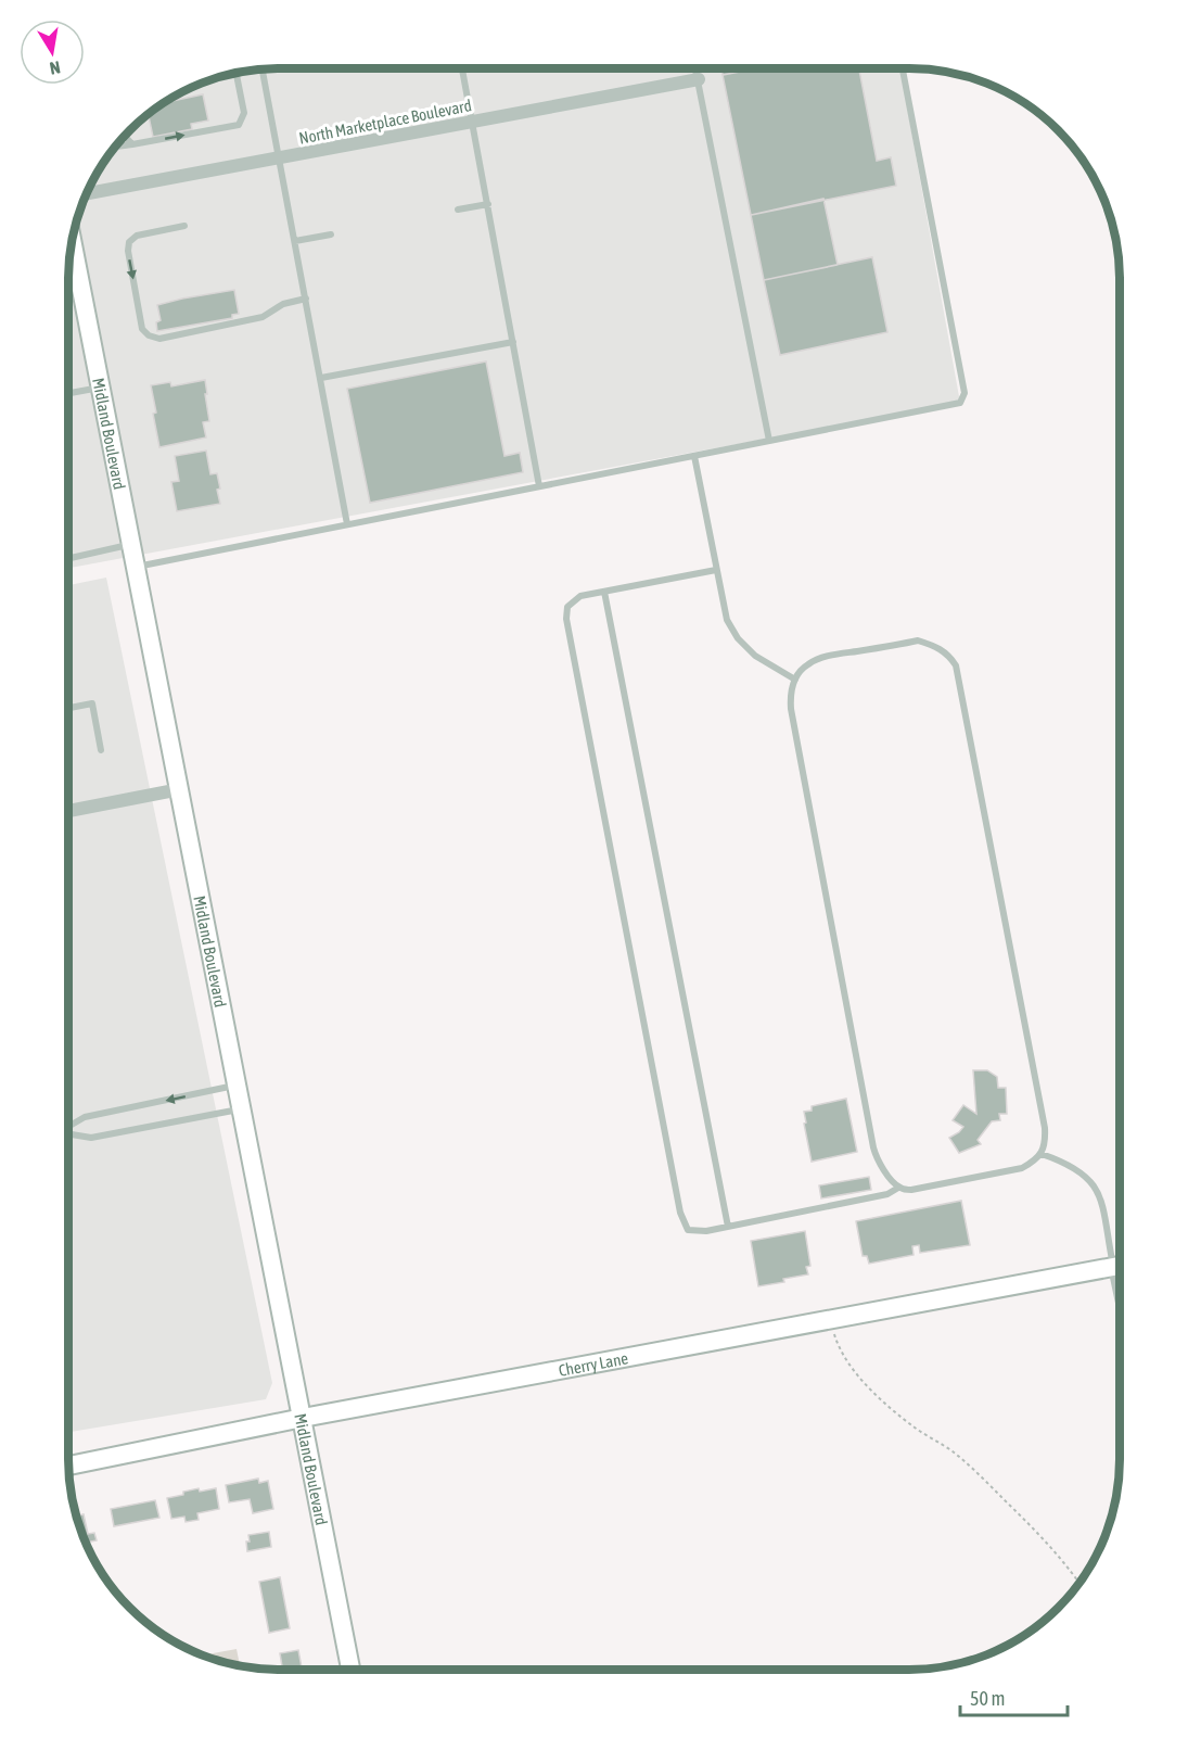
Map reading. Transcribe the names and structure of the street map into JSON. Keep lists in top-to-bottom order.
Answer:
{
  "streets": {
    "main road": ["Midland Boulevard", "Cherry Lane"],
    "street": ["North Marketplace Boulevard"]
  },
  "crossings": [
    ["Midland Boulevard", "Cherry Lane"]
  ],
  "scale_bar": "50 m",
  "north": "bottom"
}
